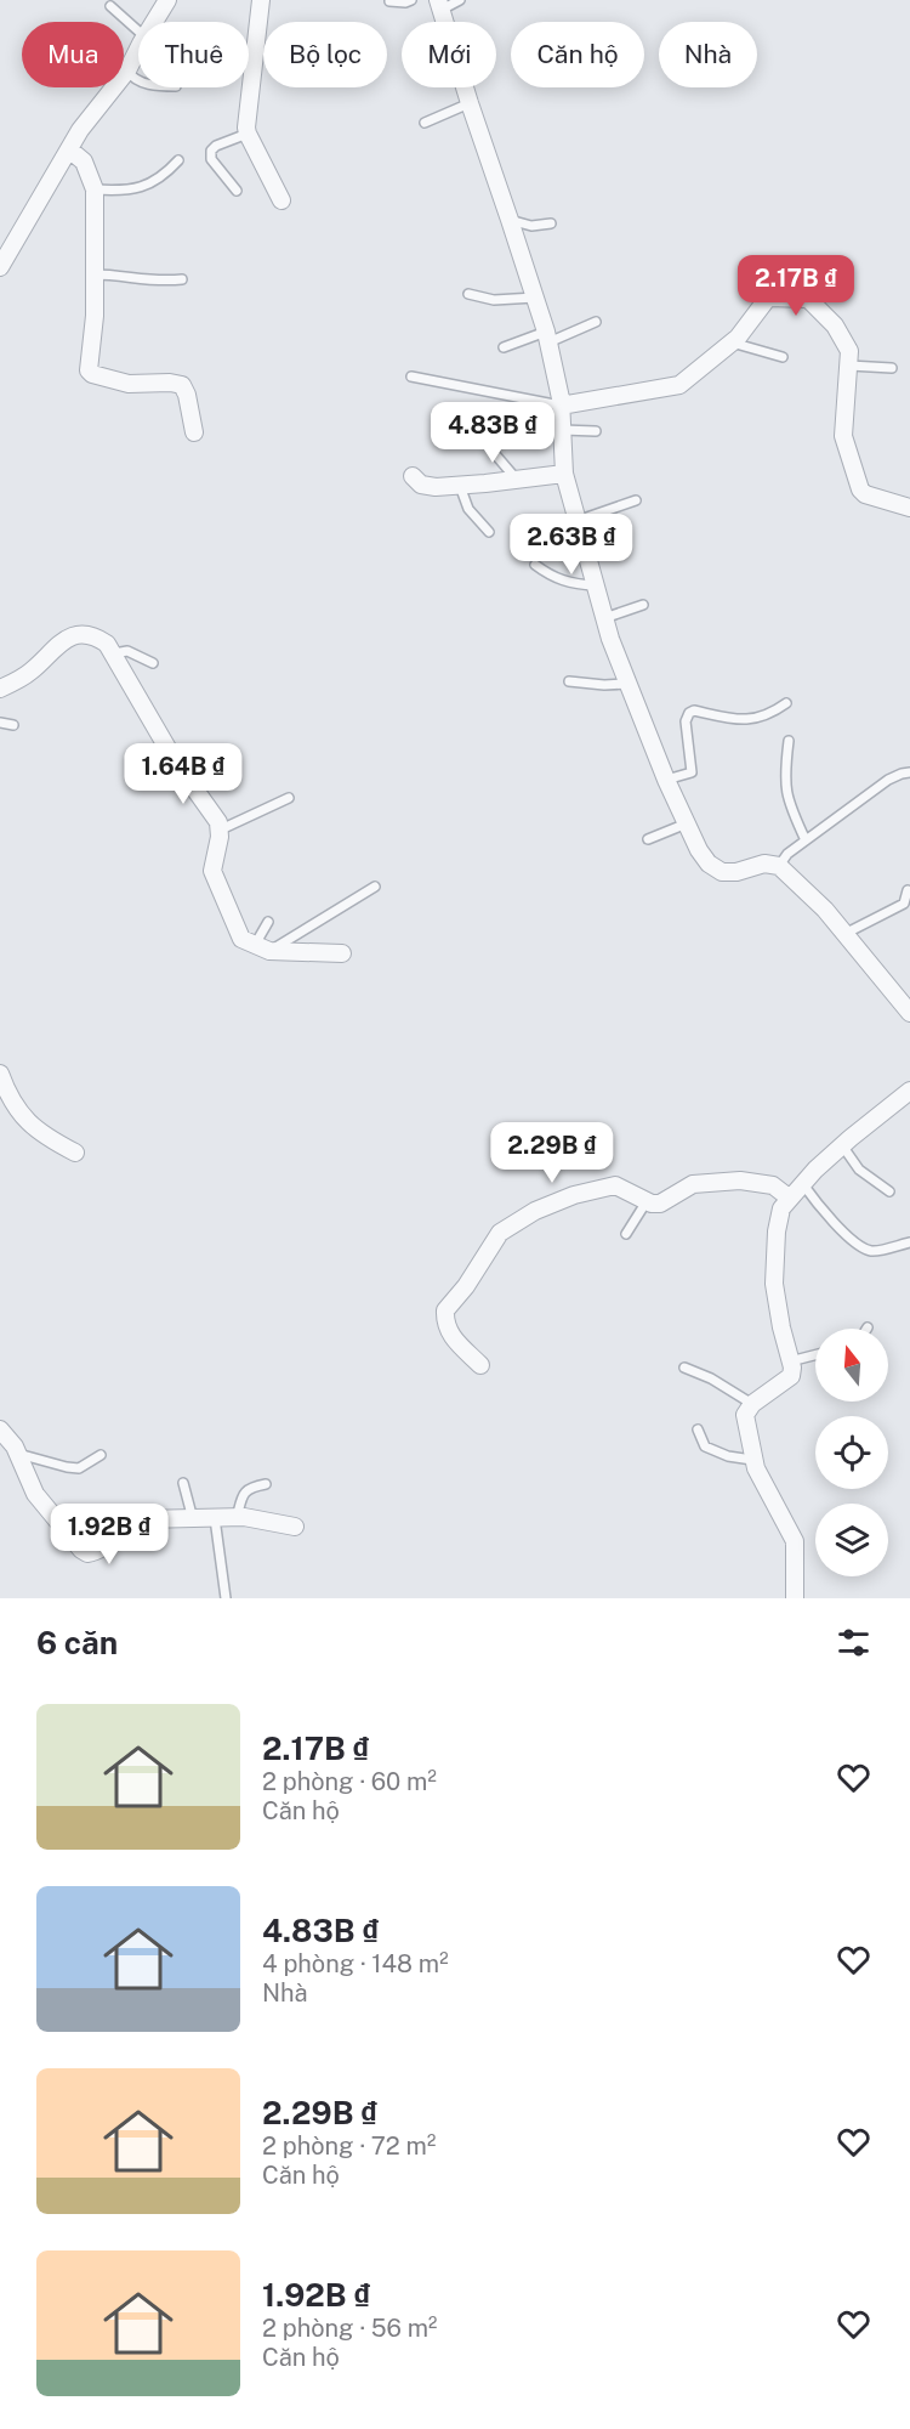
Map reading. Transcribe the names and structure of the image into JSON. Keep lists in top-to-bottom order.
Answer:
{
  "north": "top",
  "page": {
    "chip": [
      "Mua",
      "Thuê",
      "Bộ lọc",
      "Mới",
      "Căn hộ",
      "Nhà"
    ],
    "price": [
      "2.17B ₫",
      "4.83B ₫",
      "2.63B ₫",
      "1.64B ₫",
      "2.29B ₫",
      "1.92B ₫"
    ],
    "heading": "6 căn",
    "list": [
      {
        "name": "2.17B ₫",
        "note": "2 phòng · 60 m² · Căn hộ"
      },
      {
        "name": "4.83B ₫",
        "note": "4 phòng · 148 m² · Nhà"
      },
      {
        "name": "2.29B ₫",
        "note": "2 phòng · 72 m² · Căn hộ"
      },
      {
        "name": "1.92B ₫",
        "note": "2 phòng · 56 m² · Căn hộ"
      }
    ]
  }
}
